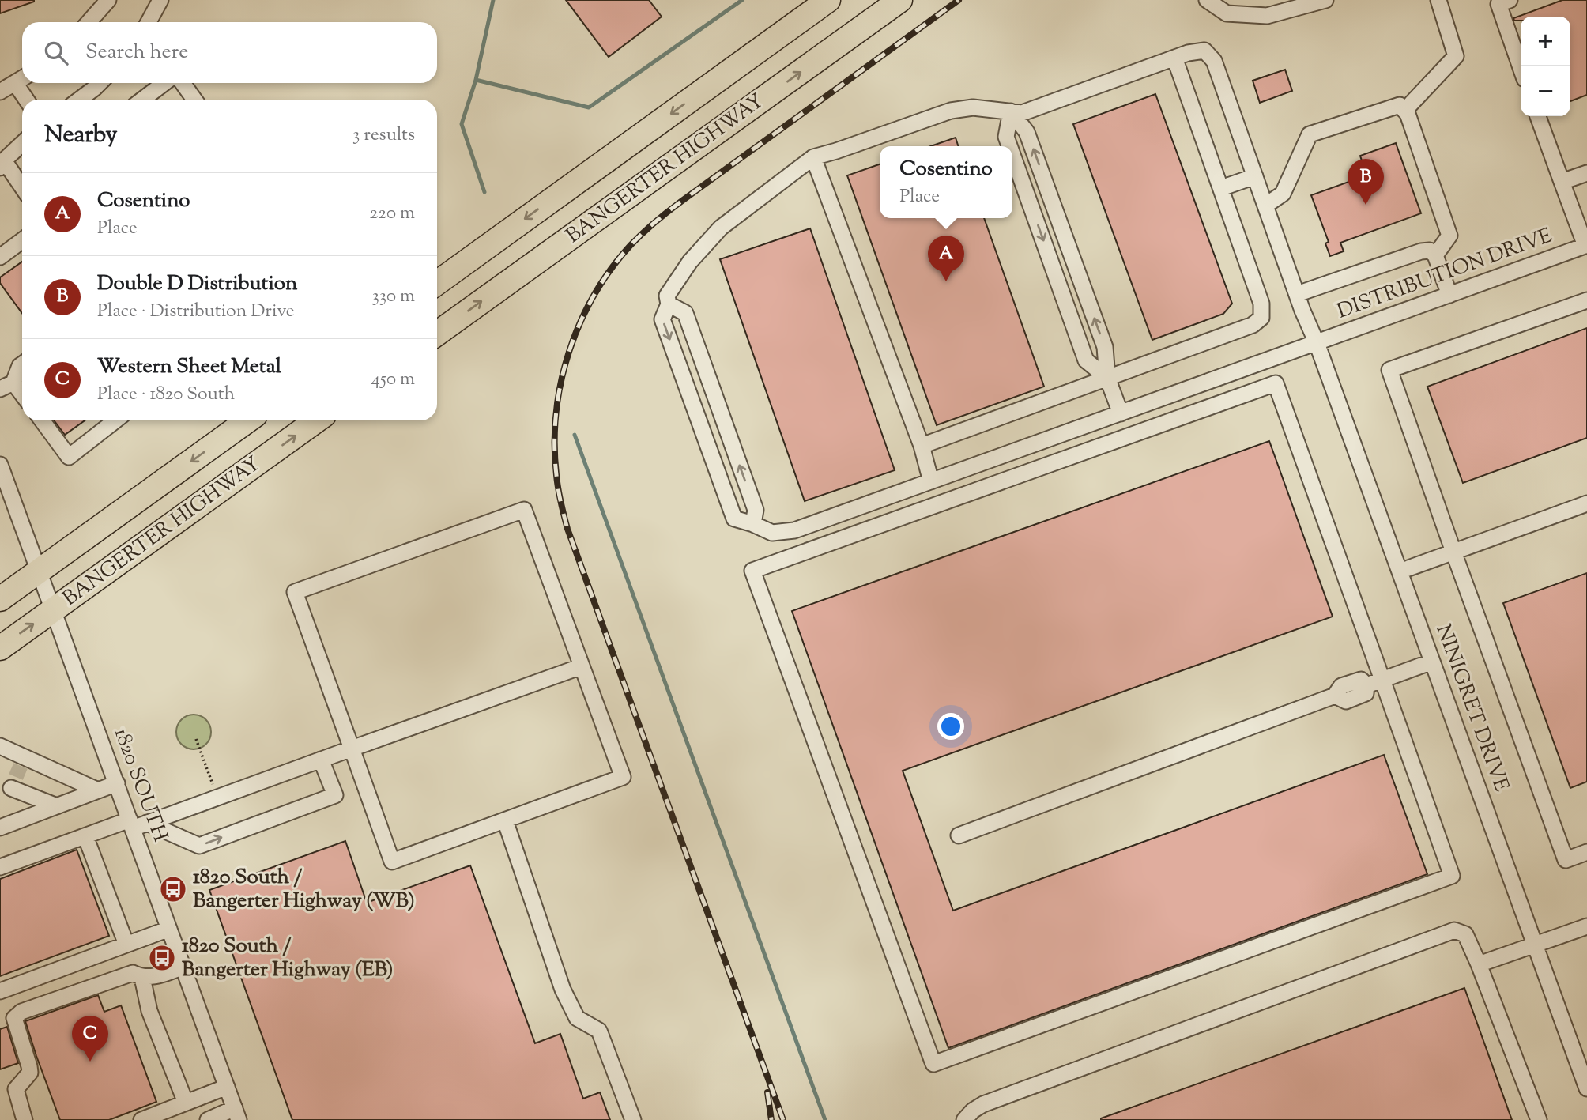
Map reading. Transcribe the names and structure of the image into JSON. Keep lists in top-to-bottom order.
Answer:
{
  "streets": {
    "highway": ["BANGERTER HIGHWAY"],
    "street": ["DISTRIBUTION DRIVE", "NINIGRET DRIVE", "1820 SOUTH"]
  },
  "crossings": [
    ["BANGERTER HIGHWAY", "1820 SOUTH"],
    ["DISTRIBUTION DRIVE", "NINIGRET DRIVE"]
  ],
  "places": {
    "bus stop": ["1820 South / Bangerter Highway (WB)", "1820 South / Bangerter Highway (EB)"]
  },
  "page": {
    "map_buttons": ["+", "−"],
    "search": "Search here",
    "heading": ["Nearby", "3 results"],
    "popup": ["Cosentino", "Place"],
    "pins": ["B", "A", "C"],
    "list": [
      {
        "mark": "A",
        "name": "Cosentino",
        "note": "Place",
        "value": "220 m"
      },
      {
        "mark": "B",
        "name": "Double D Distribution",
        "note": "Place · Distribution Drive",
        "value": "330 m"
      },
      {
        "mark": "C",
        "name": "Western Sheet Metal",
        "note": "Place · 1820 South",
        "value": "450 m"
      }
    ]
  }
}
